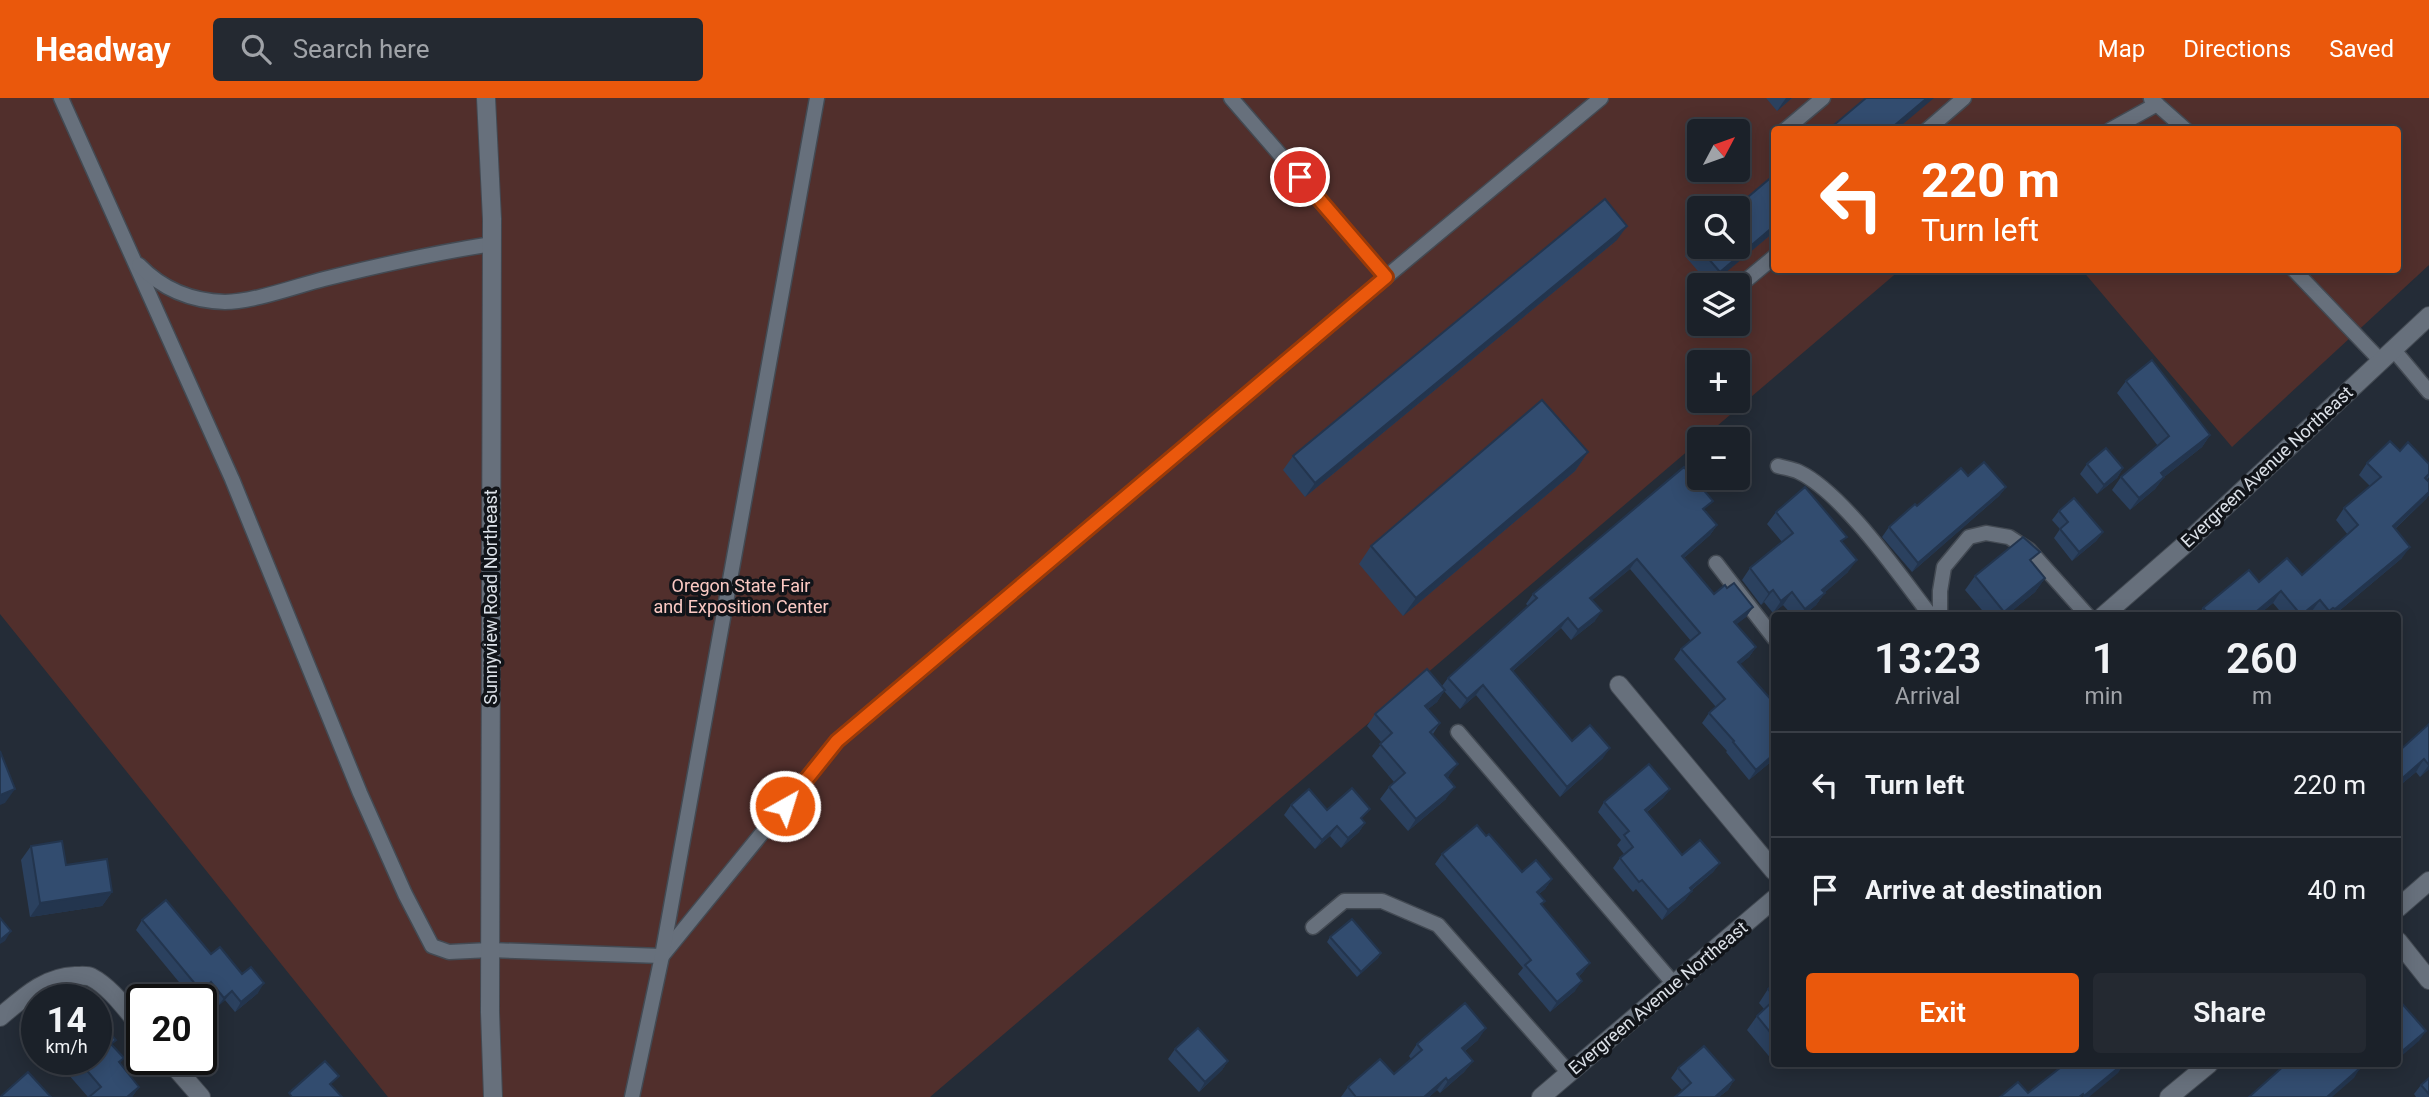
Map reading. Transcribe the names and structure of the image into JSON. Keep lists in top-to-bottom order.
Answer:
{
  "streets": {
    "street": ["Evergreen Avenue Northeast", "Sunnyview Road Northeast"]
  },
  "parks": ["Oregon State Fair and Exposition Center"],
  "north": "top right",
  "page": {
    "header": "Headway",
    "search": "Search here",
    "nav": ["Map", "Directions", "Saved"],
    "map_buttons": ["+", "−"],
    "turn": ["220 m", "Turn left"],
    "eta": [
      "13:23",
      "Arrival",
      "1",
      "min",
      "260",
      "m"
    ],
    "list": [
      {
        "name": "Turn left",
        "value": "220 m"
      },
      {
        "name": "Arrive at destination",
        "value": "40 m"
      }
    ],
    "buttons": ["Exit", "Share"],
    "speed": "14 km/h",
    "limit": "20"
  }
}
